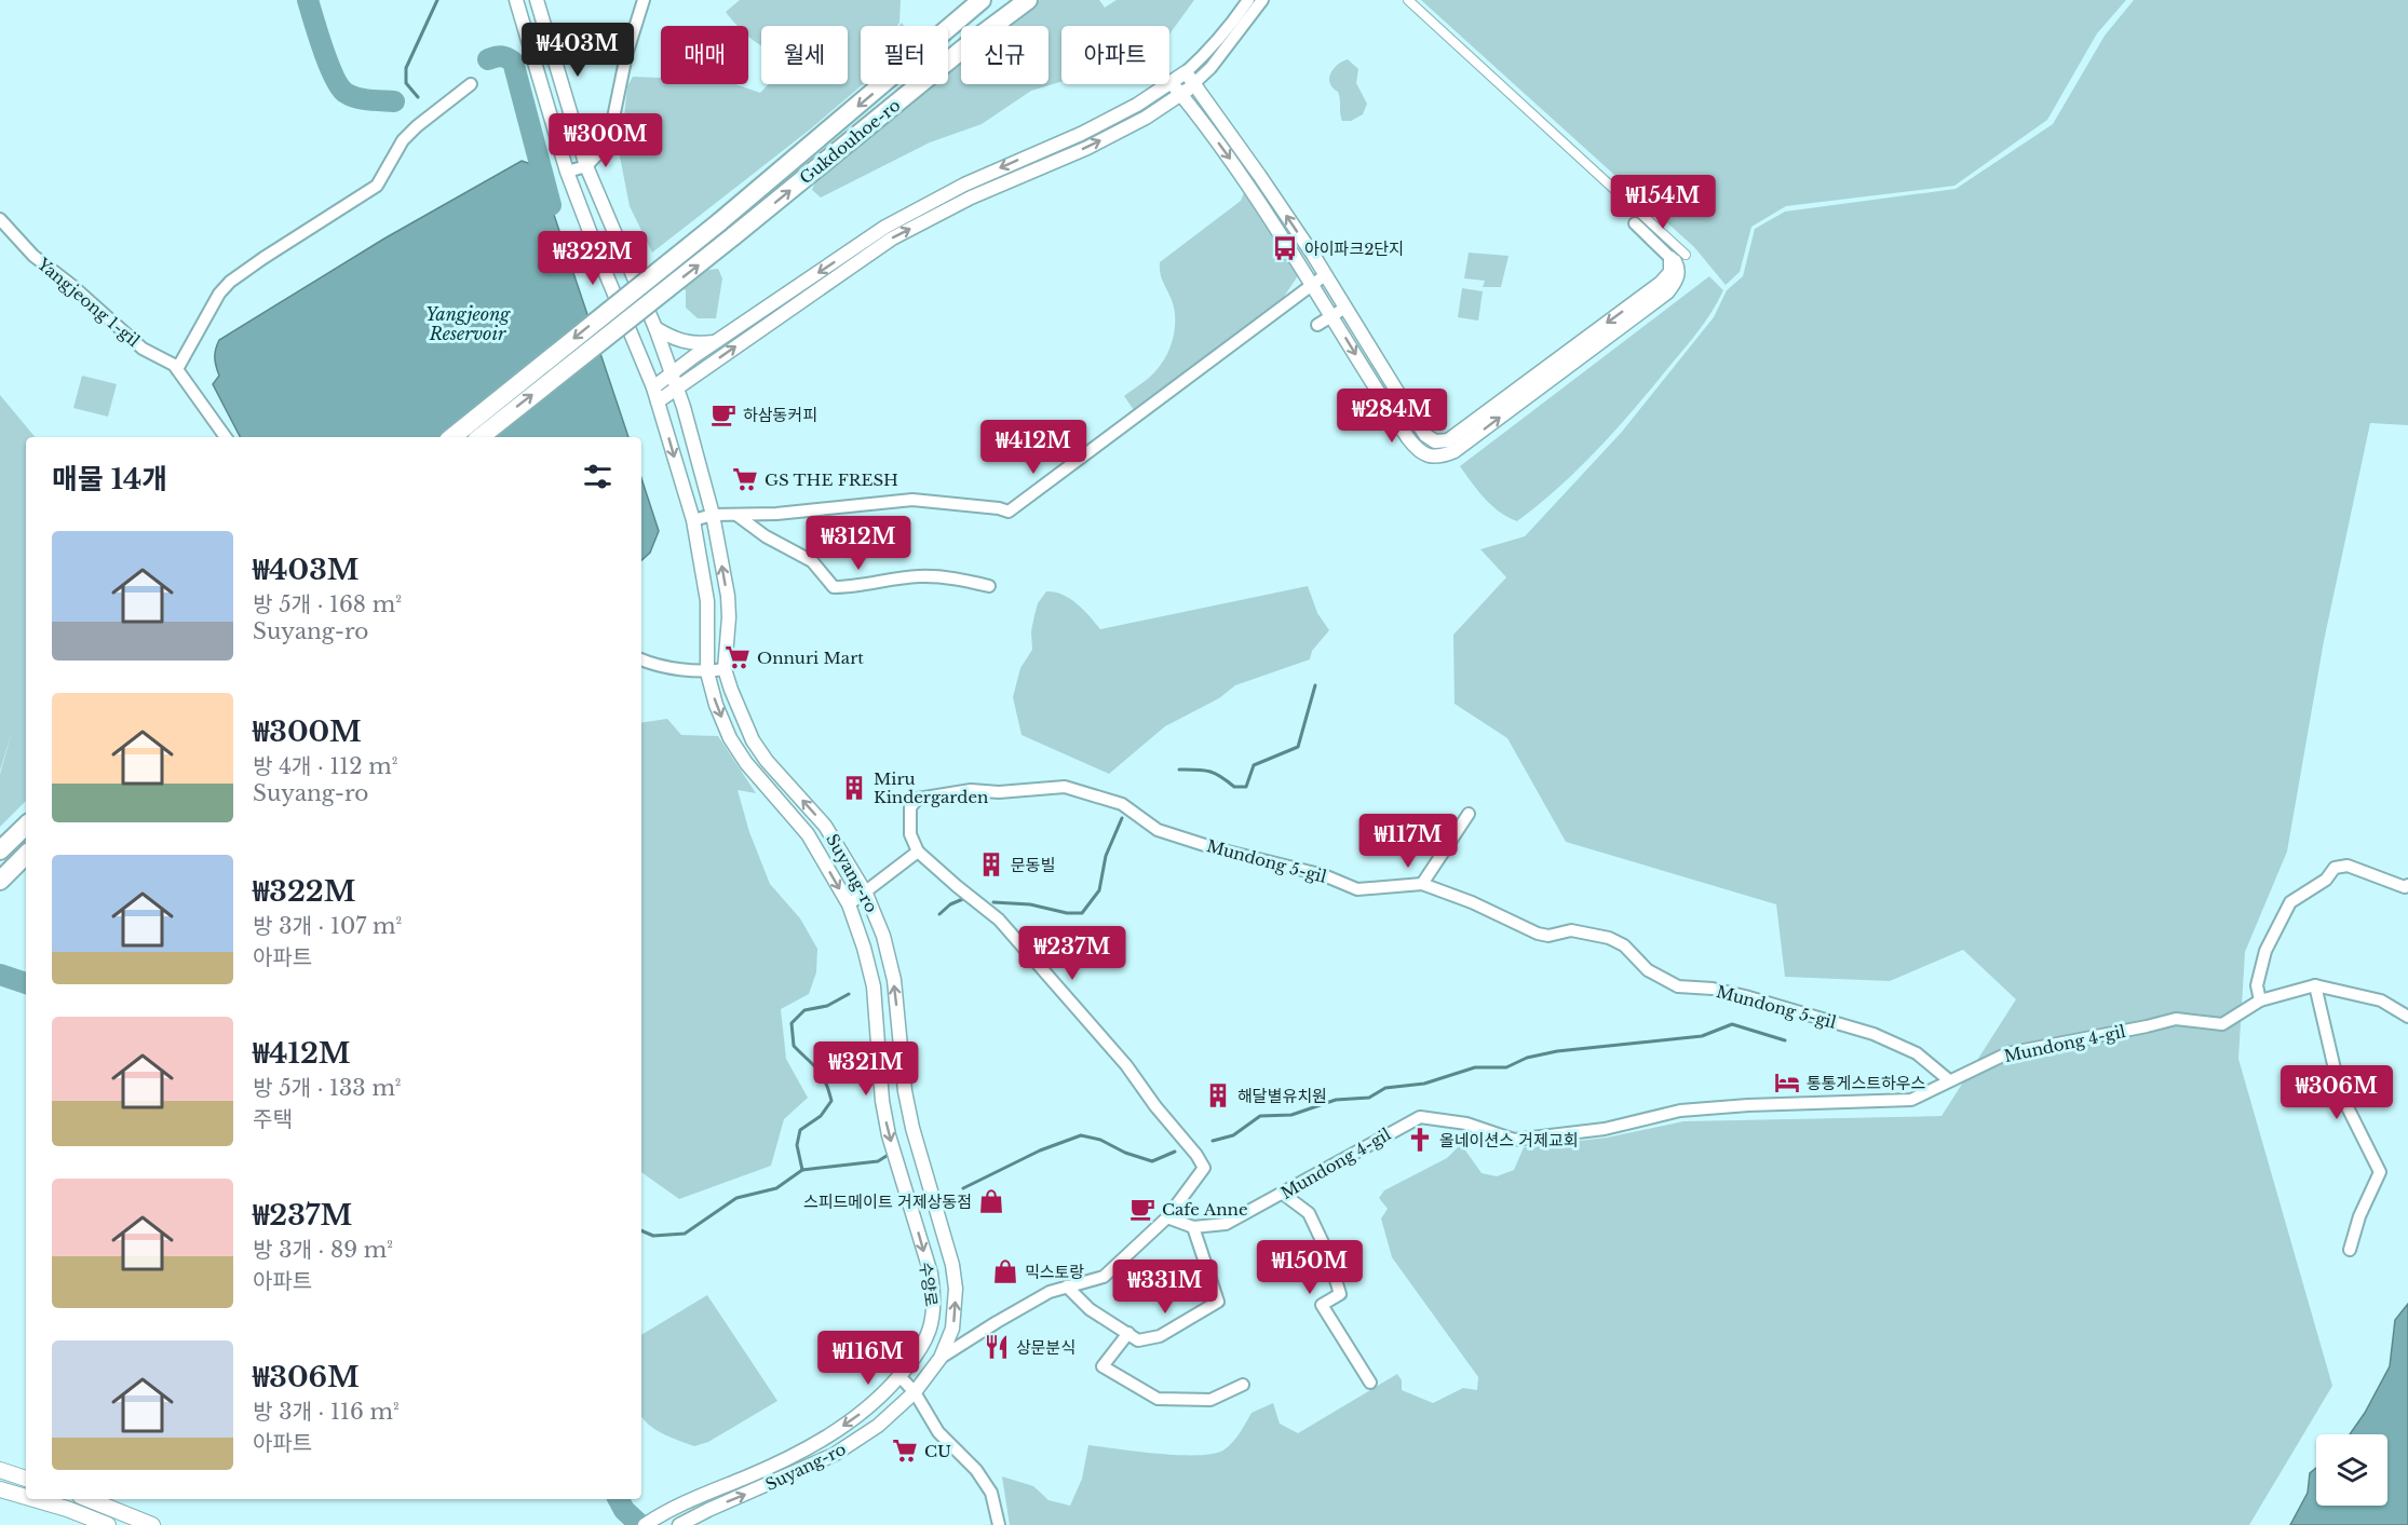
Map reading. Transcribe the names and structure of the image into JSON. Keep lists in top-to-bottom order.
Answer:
{
  "streets": {
    "highway": ["Gukdouhoe-ro"],
    "street": [
      "Yangjeong 1-gil",
      "Mundong 5-gil",
      "Suyang-ro",
      "Mundong 4-gil",
      "수양로"
    ]
  },
  "crossings": [
    ["Mundong 5-gil", "Mundong 4-gil"]
  ],
  "one_way": ["Suyang-ro", "수양로"],
  "water": ["Yangjeong Reservoir"],
  "places": {
    "bus stop": ["아이파크2단지"],
    "cafe": ["하삼동커피", "Cafe Anne"],
    "supermarket": ["GS THE FRESH", "Onnuri Mart", "CU"],
    "building": ["Miru Kindergarden", "문동빌", "해달별유치원"],
    "hotel": ["통통게스트하우스"],
    "church": ["올네이션스 거제교회"],
    "shop": ["스피드메이트 거제상동점", "믹스토랑"],
    "restaurant": ["상문분식"]
  },
  "page": {
    "price": [
      "₩403M",
      "₩300M",
      "₩154M",
      "₩322M",
      "₩284M",
      "₩412M",
      "₩312M",
      "₩117M",
      "₩237M",
      "₩321M",
      "₩306M",
      "₩150M",
      "₩331M",
      "₩116M"
    ],
    "chip": [
      "매매",
      "월세",
      "필터",
      "신규",
      "아파트"
    ],
    "heading": "매물 14개",
    "list": [
      {
        "name": "₩403M",
        "note": "방 5개 · 168 m² · Suyang-ro"
      },
      {
        "name": "₩300M",
        "note": "방 4개 · 112 m² · Suyang-ro"
      },
      {
        "name": "₩322M",
        "note": "방 3개 · 107 m² · 아파트"
      },
      {
        "name": "₩412M",
        "note": "방 5개 · 133 m² · 주택"
      },
      {
        "name": "₩237M",
        "note": "방 3개 · 89 m² · 아파트"
      },
      {
        "name": "₩306M",
        "note": "방 3개 · 116 m² · 아파트"
      }
    ]
  }
}
